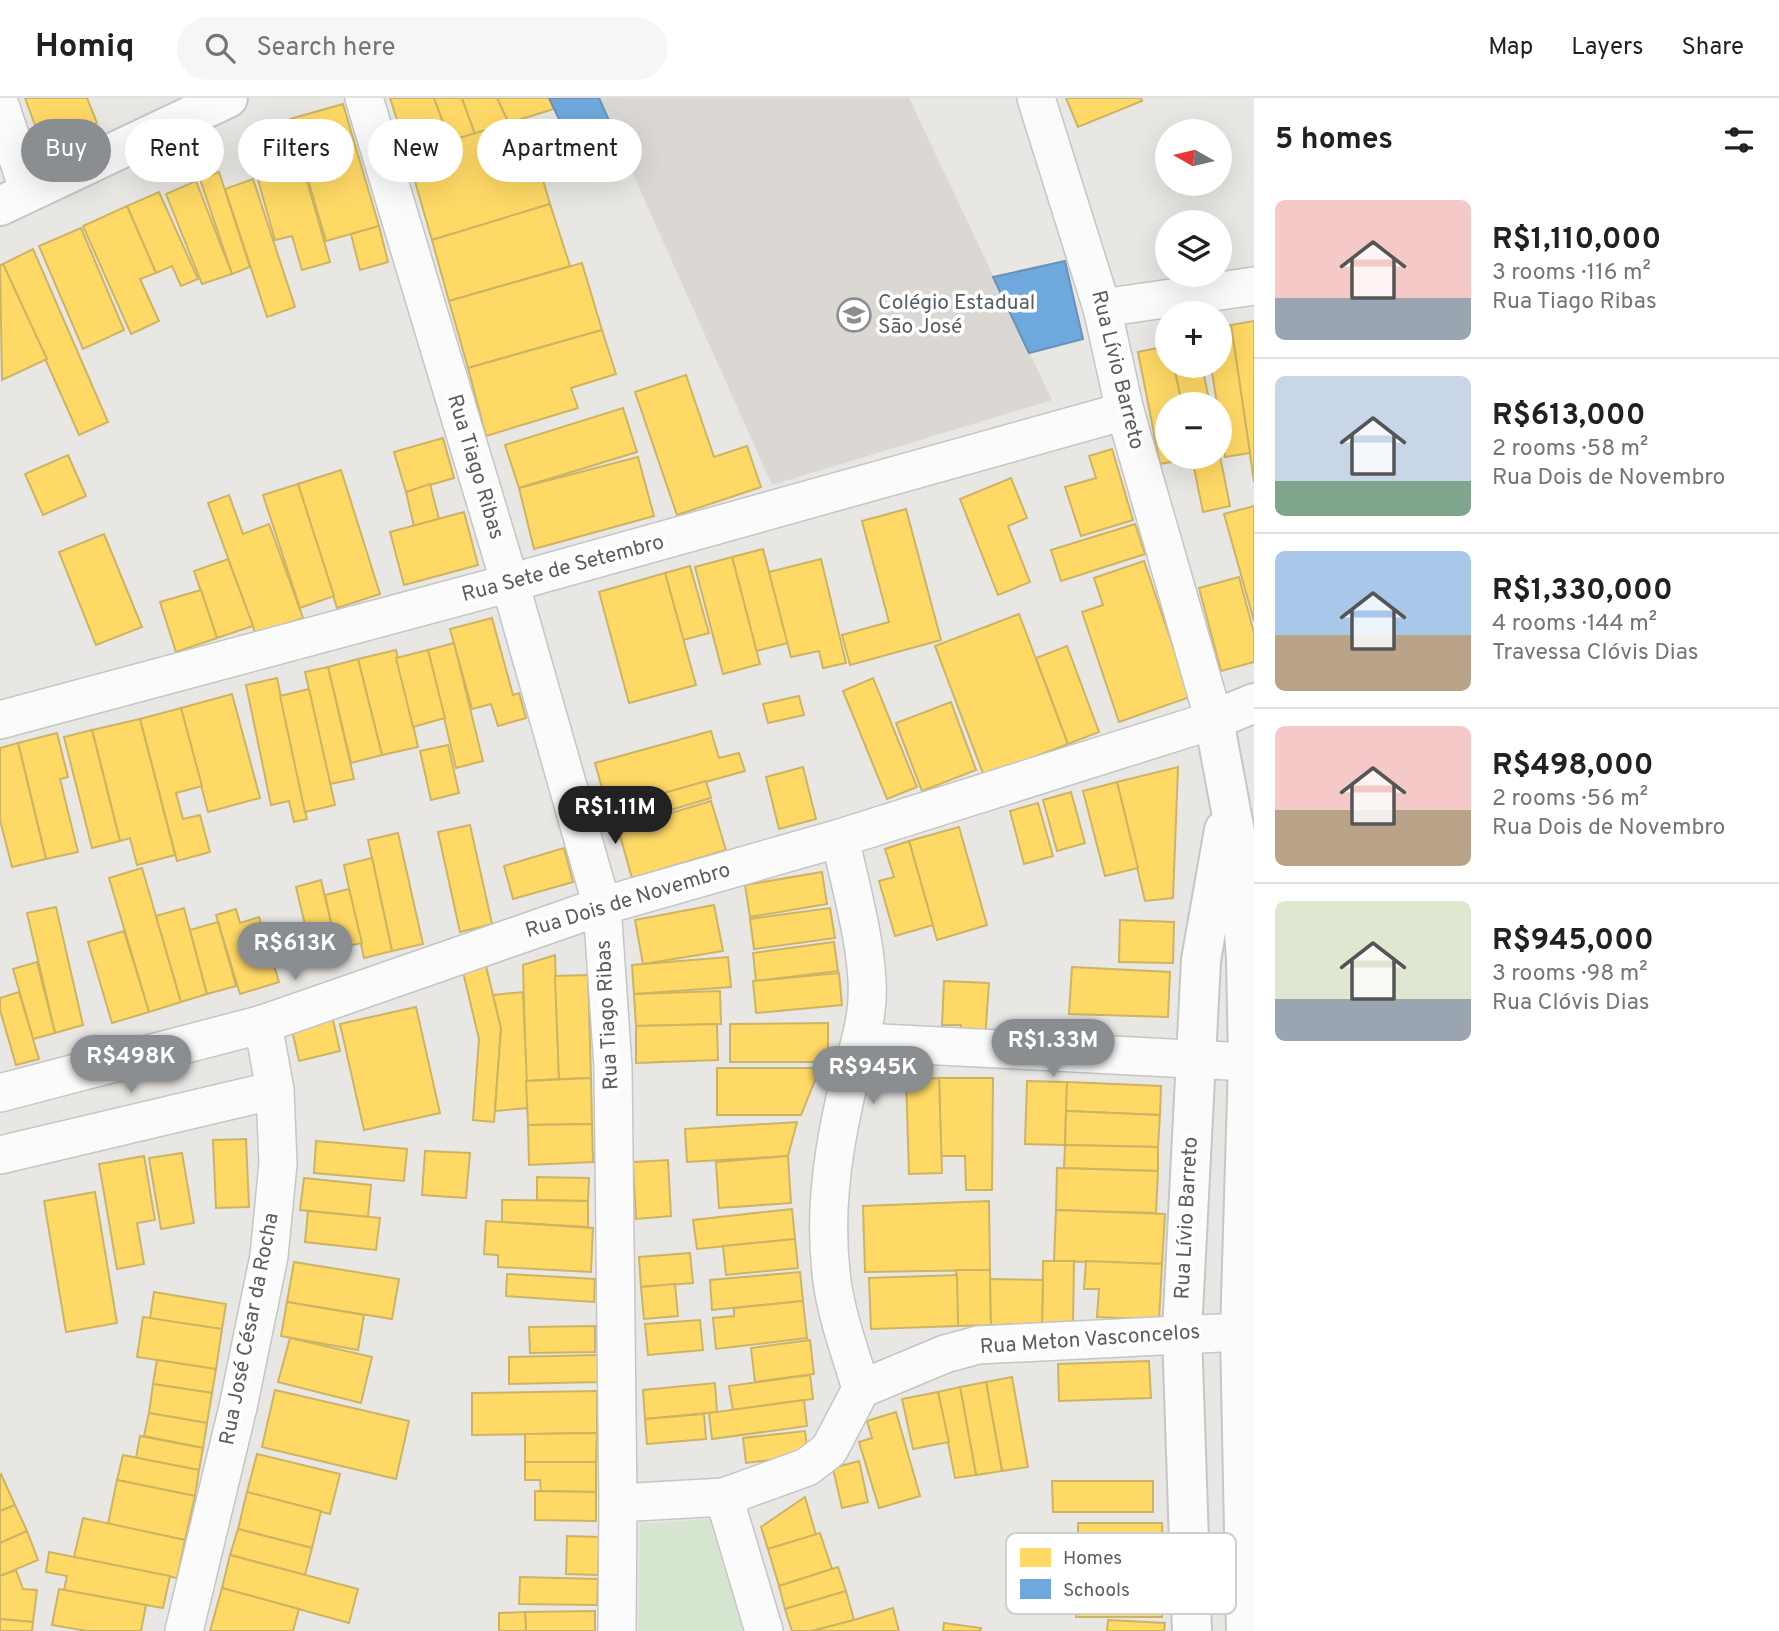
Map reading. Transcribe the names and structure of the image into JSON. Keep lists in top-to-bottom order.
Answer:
{
  "streets": {
    "street": [
      "Rua Lívio Barreto",
      "Rua Tiago Ribas",
      "Rua Sete de Setembro",
      "Rua Dois de Novembro",
      "Rua José César da Rocha",
      "Rua Meton Vasconcelos"
    ]
  },
  "crossings": [
    ["Rua Lívio Barreto", "Rua Sete de Setembro"],
    ["Rua Lívio Barreto", "Rua Dois de Novembro"],
    ["Rua Lívio Barreto", "Rua Meton Vasconcelos"],
    ["Rua Tiago Ribas", "Rua Sete de Setembro"],
    ["Rua Tiago Ribas", "Rua Dois de Novembro"],
    ["Rua Dois de Novembro", "Rua José César da Rocha"]
  ],
  "places": {
    "school or university": ["Colégio Estadual São José"]
  },
  "legend": ["Homes", "Schools"],
  "north": "left",
  "page": {
    "header": "Homiq",
    "search": "Search here",
    "nav": ["Map", "Layers", "Share"],
    "heading": "5 homes",
    "map_buttons": ["+", "−"],
    "chip": [
      "Buy",
      "Rent",
      "Filters",
      "New",
      "Apartment"
    ],
    "list": [
      {
        "name": "R$1,110,000",
        "note": "3 rooms · 116 m² · Rua Tiago Ribas"
      },
      {
        "name": "R$613,000",
        "note": "2 rooms · 58 m² · Rua Dois de Novembro"
      },
      {
        "name": "R$1,330,000",
        "note": "4 rooms · 144 m² · Travessa Clóvis Dias"
      },
      {
        "name": "R$498,000",
        "note": "2 rooms · 56 m² · Rua Dois de Novembro"
      },
      {
        "name": "R$945,000",
        "note": "3 rooms · 98 m² · Rua Clóvis Dias"
      }
    ],
    "price": [
      "R$1.11M",
      "R$613K",
      "R$1.33M",
      "R$498K",
      "R$945K"
    ]
  }
}
